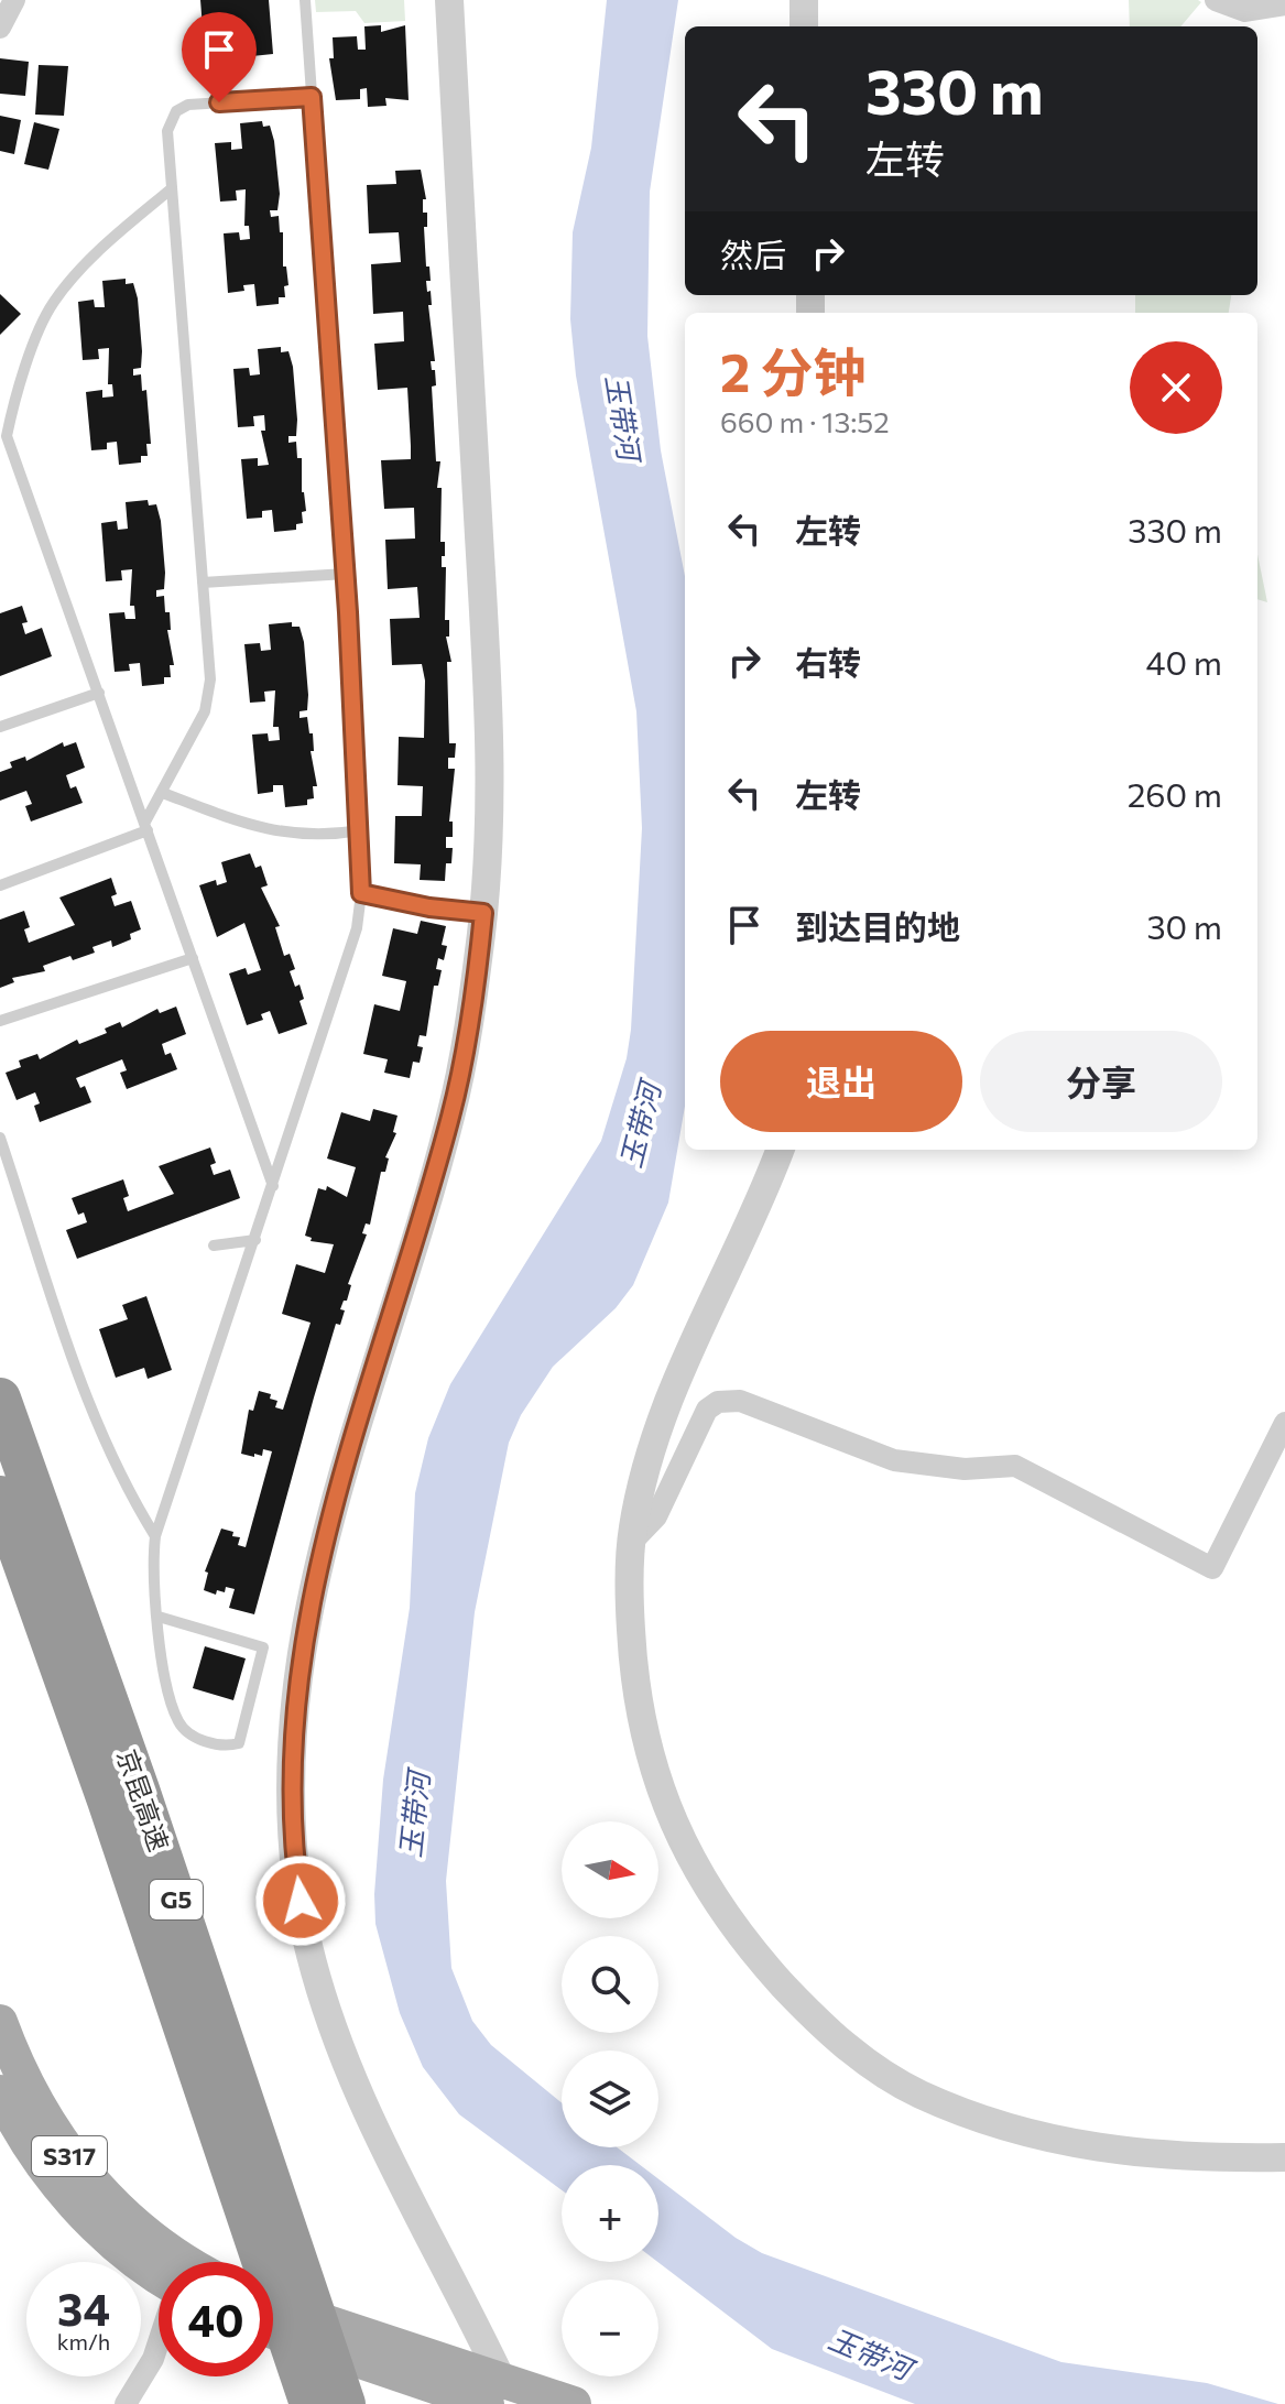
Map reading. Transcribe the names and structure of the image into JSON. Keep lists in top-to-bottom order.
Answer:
{
  "streets": {
    "highway": ["京昆高速", "G5"],
    "main road": ["S317"]
  },
  "water": ["玉带河"],
  "north": "right",
  "page": {
    "turn": ["330 m", "左转"],
    "then": "然后",
    "heading": ["2 分钟", "660 m · 13:52"],
    "list": [
      {
        "name": "左转",
        "value": "330 m"
      },
      {
        "name": "右转",
        "value": "40 m"
      },
      {
        "name": "左转",
        "value": "260 m"
      },
      {
        "name": "到达目的地",
        "value": "30 m"
      }
    ],
    "buttons": ["退出", "分享"],
    "map_buttons": ["+", "−"],
    "speed": "34 km/h",
    "limit": "40"
  }
}
